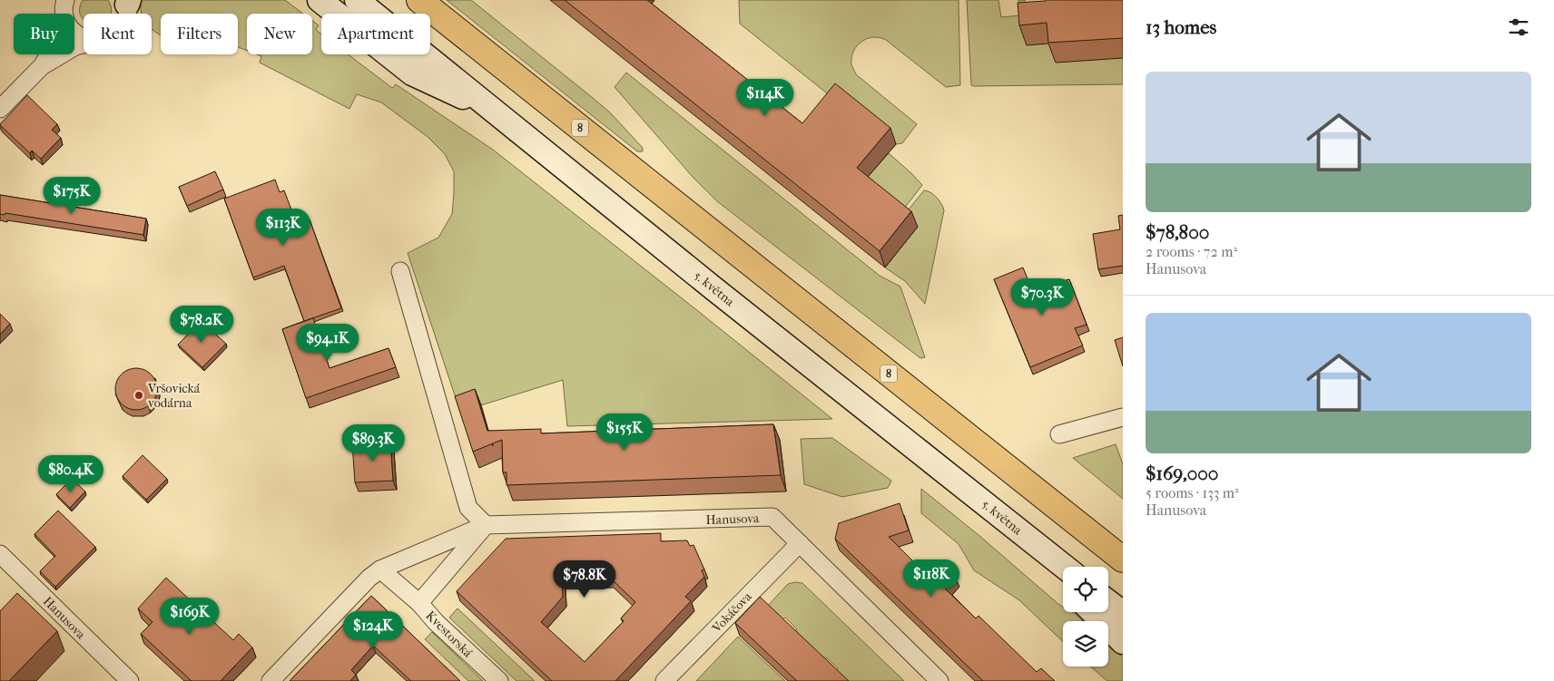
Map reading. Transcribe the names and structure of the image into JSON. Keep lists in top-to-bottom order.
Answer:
{
  "streets": {
    "highway": ["8"],
    "main road": ["5. května"],
    "street": ["Hanusova", "Vokáčova", "Kvestorská"]
  },
  "crossings": [
    ["Hanusova", "Vokáčova"],
    ["Hanusova", "Kvestorská"]
  ],
  "places": ["Vršovická vodárna"],
  "page": {
    "heading": "13 homes",
    "chip": [
      "Buy",
      "Rent",
      "Filters",
      "New",
      "Apartment"
    ],
    "list": [
      {
        "name": "$78,800",
        "note": "2 rooms · 72 m² · Hanusova"
      },
      {
        "name": "$169,000",
        "note": "5 rooms · 133 m² · Hanusova"
      }
    ],
    "price": [
      "$114K",
      "$175K",
      "$113K",
      "$70.3K",
      "$78.2K",
      "$94.1K",
      "$155K",
      "$89.3K",
      "$80.4K",
      "$118K",
      "$78.8K",
      "$169K",
      "$124K"
    ]
  }
}
